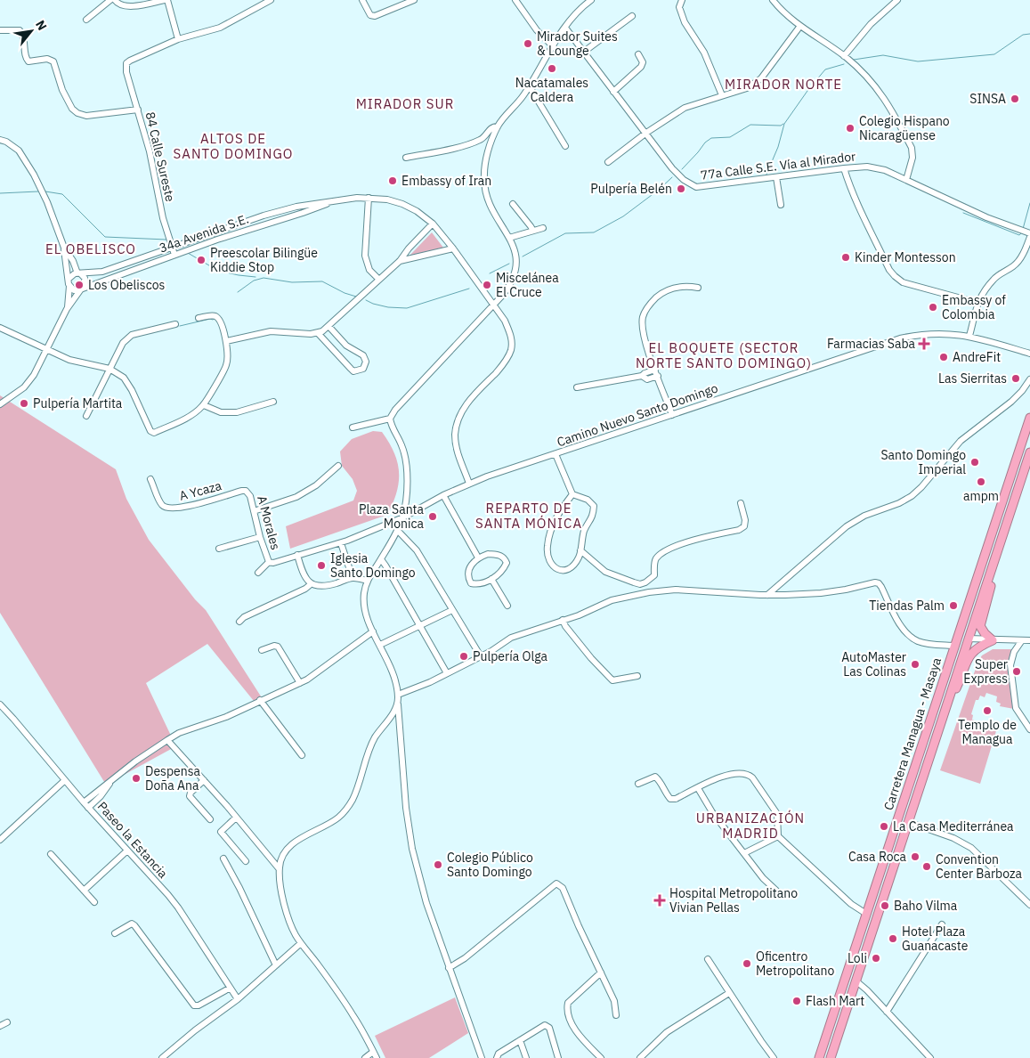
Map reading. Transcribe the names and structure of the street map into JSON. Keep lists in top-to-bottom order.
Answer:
{
  "streets": {
    "highway": ["Carretera Managua - Masaya"],
    "street": [
      "84 Calle Sureste",
      "77a Calle S.E. Vía al Mirador",
      "34a Avenida S.E.",
      "Camino Nuevo Santo Domingo",
      "A Ycaza",
      "A Morales",
      "Paseo la Estancia"
    ]
  },
  "crossings": [
    ["84 Calle Sureste", "34a Avenida S.E."],
    ["34a Avenida S.E.", "Camino Nuevo Santo Domingo"],
    ["Camino Nuevo Santo Domingo", "A Morales"],
    ["A Ycaza", "A Morales"]
  ],
  "districts": [
    "MIRADOR NORTE",
    "MIRADOR SUR",
    "ALTOS DE SANTO DOMINGO",
    "EL OBELISCO",
    "EL BOQUETE (SECTOR NORTE SANTO DOMINGO)",
    "REPARTO DE SANTA MÓNICA",
    "URBANIZACIÓN MADRID"
  ],
  "places": {
    "other": [
      "Mirador Suites & Lounge",
      "Nacatamales Caldera",
      "SINSA",
      "Colegio Hispano Nicaragüense",
      "Embassy of Iran",
      "Pulpería Belén",
      "Kinder Montesson",
      "Preescolar Bilingüe Kiddie Stop",
      "Los Obeliscos",
      "Miscelánea El Cruce",
      "Embassy of Colombia",
      "AndreFit",
      "Las Sierritas",
      "Pulpería Martita",
      "Santo Domingo Imperial",
      "ampm",
      "Plaza Santa Monica",
      "Iglesia Santo Domingo",
      "Tiendas Palm",
      "Pulpería Olga",
      "AutoMaster Las Colinas",
      "Super Express",
      "Templo de Managua",
      "Despensa Doña Ana",
      "La Casa Mediterránea",
      "Casa Roca",
      "Colegio Público Santo Domingo",
      "Convention Center Barboza",
      "Baho Vilma",
      "Hotel Plaza Guanacaste",
      "Loli",
      "Oficentro Metropolitano",
      "Flash Mart"
    ],
    "health": ["Farmacias Saba", "Hospital Metropolitano Vivian Pellas"]
  },
  "north": "top right"
}
